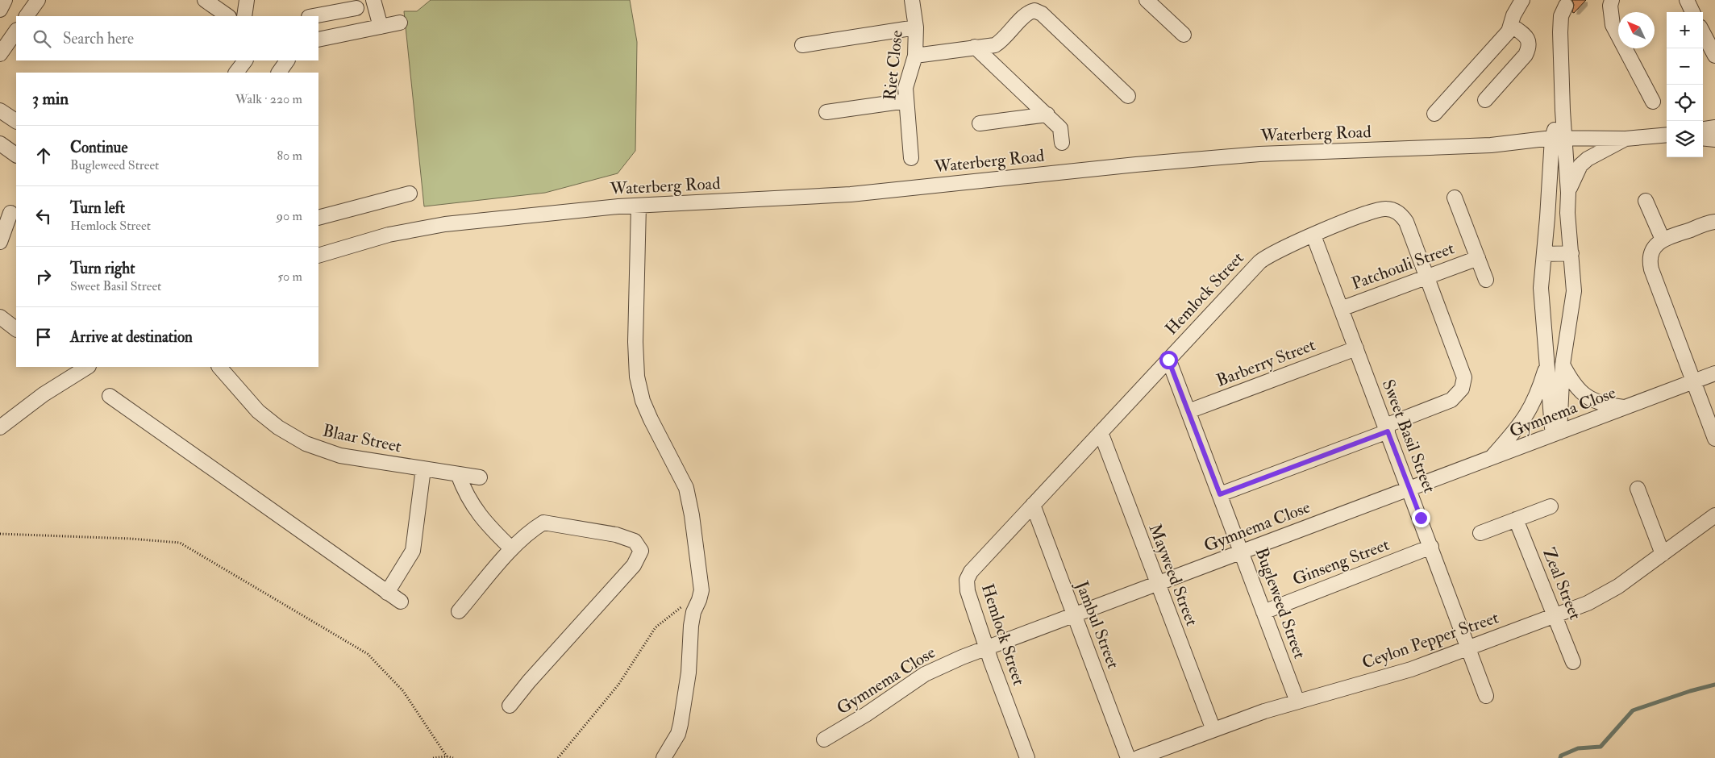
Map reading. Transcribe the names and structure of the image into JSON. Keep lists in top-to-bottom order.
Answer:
{
  "streets": {
    "street": [
      "Riet Close",
      "Waterberg Road",
      "Patchouli Street",
      "Hemlock Street",
      "Barberry Street",
      "Gymnema Close",
      "Sweet Basil Street",
      "Blaar Street",
      "Ginseng Street",
      "Mayweed Street",
      "Zeal Street",
      "Bugleweed Street",
      "Jambul Street",
      "Ceylon Pepper Street"
    ]
  },
  "crossings": [
    ["Patchouli Street", "Hemlock Street"],
    ["Patchouli Street", "Sweet Basil Street"],
    ["Hemlock Street", "Gymnema Close"],
    ["Hemlock Street", "Sweet Basil Street"],
    ["Hemlock Street", "Mayweed Street"],
    ["Hemlock Street", "Bugleweed Street"],
    ["Hemlock Street", "Jambul Street"],
    ["Barberry Street", "Sweet Basil Street"],
    ["Barberry Street", "Bugleweed Street"],
    ["Gymnema Close", "Sweet Basil Street"],
    ["Gymnema Close", "Mayweed Street"],
    ["Gymnema Close", "Bugleweed Street"],
    ["Gymnema Close", "Jambul Street"],
    ["Sweet Basil Street", "Ginseng Street"],
    ["Sweet Basil Street", "Ceylon Pepper Street"],
    ["Ginseng Street", "Bugleweed Street"],
    ["Mayweed Street", "Ceylon Pepper Street"],
    ["Zeal Street", "Ceylon Pepper Street"],
    ["Bugleweed Street", "Ceylon Pepper Street"]
  ],
  "north": "top left",
  "page": {
    "map_buttons": ["+", "−"],
    "search": "Search here",
    "heading": ["3 min", "Walk · 220 m"],
    "list": [
      ["Continue", "Bugleweed Street", "80 m"],
      ["Turn left", "Hemlock Street", "90 m"],
      ["Turn right", "Sweet Basil Street", "50 m"],
      "Arrive at destination"
    ]
  }
}
